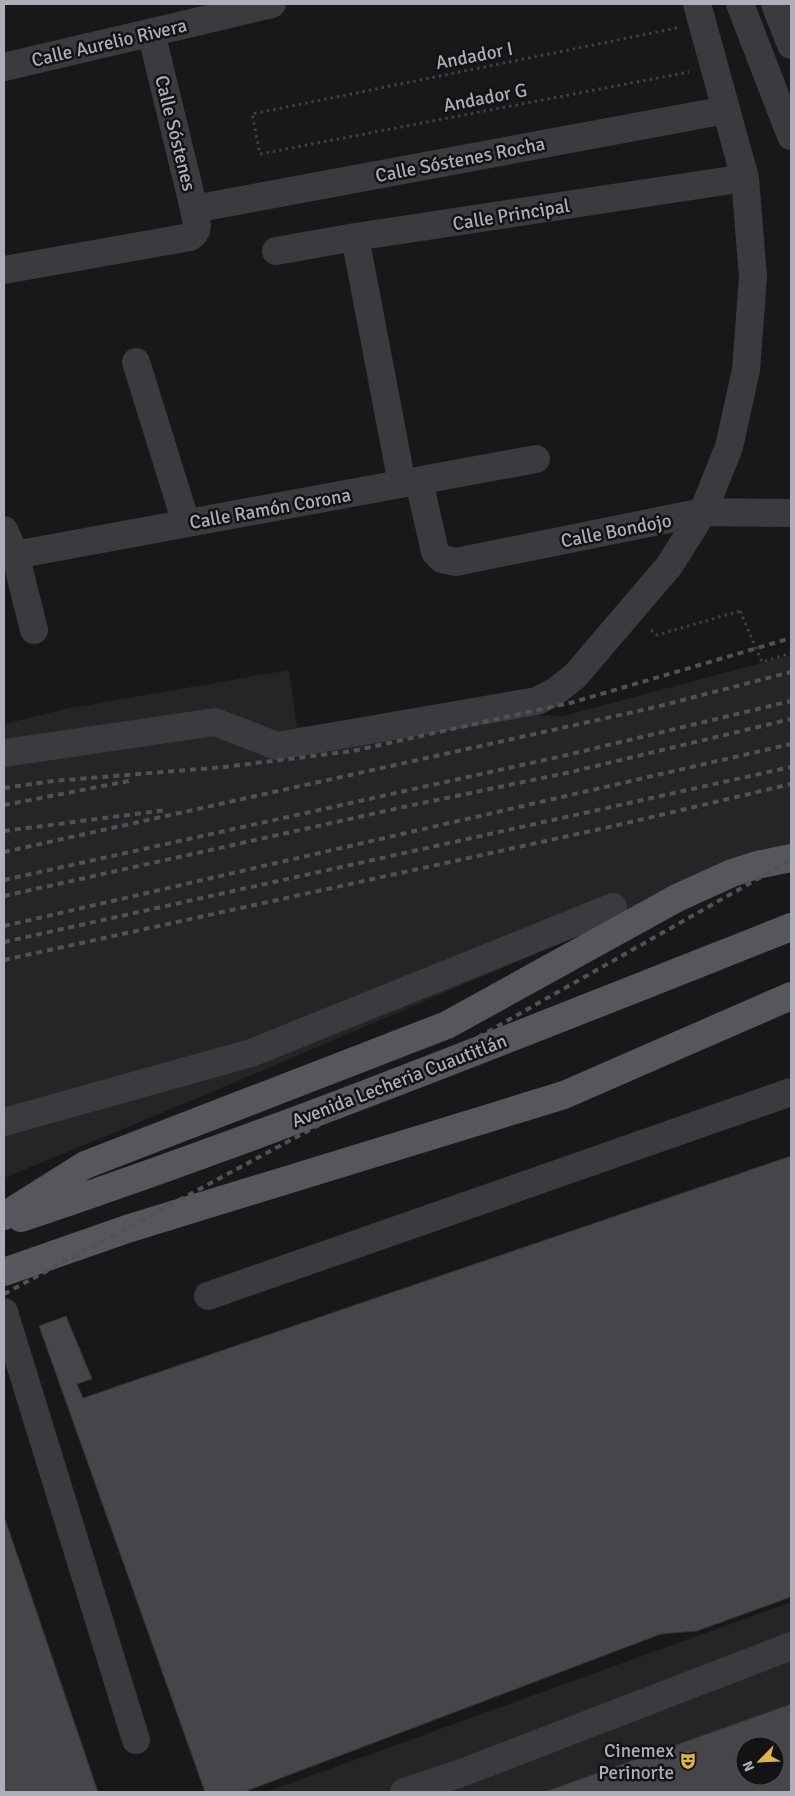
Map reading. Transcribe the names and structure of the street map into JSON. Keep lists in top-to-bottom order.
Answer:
{
  "streets": {
    "main road": ["Avenida Lecheria Cuautitlán"],
    "street": [
      "Calle Aurelio Rivera",
      "Calle Sóstenes",
      "Calle Sóstenes Rocha",
      "Calle Principal",
      "Calle Ramón Corona",
      "Calle Bondojo"
    ],
    "path": ["Andador I", "Andador G"]
  },
  "crossings": [
    ["Calle Aurelio Rivera", "Calle Sóstenes"],
    ["Andador I", "Andador G"],
    ["Calle Sóstenes", "Calle Sóstenes Rocha"],
    ["Calle Ramón Corona", "Calle Bondojo"]
  ],
  "places": {
    "theatre": ["Cinemex Perinorte"]
  },
  "north": "bottom left"
}
